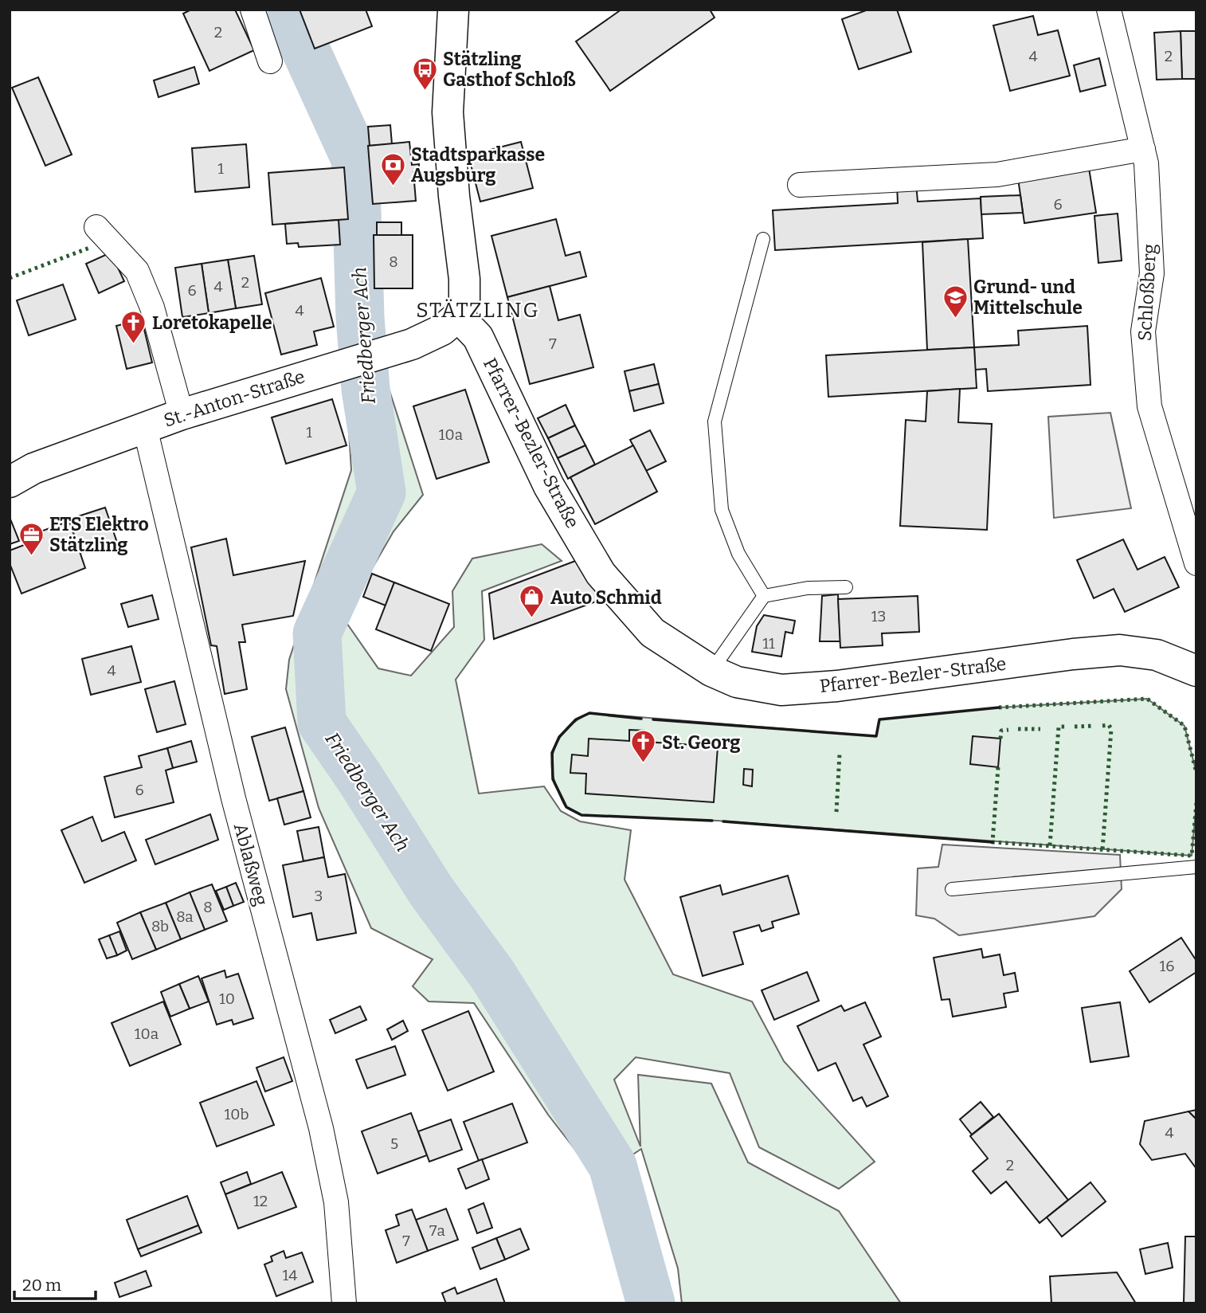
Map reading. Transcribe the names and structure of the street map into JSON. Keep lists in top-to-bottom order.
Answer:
{
  "streets": {
    "street": [
      "Schloßberg",
      "St.-Anton-Straße",
      "Pfarrer-Bezler-Straße",
      "Ablaßweg"
    ]
  },
  "crossings": [
    ["St.-Anton-Straße", "Pfarrer-Bezler-Straße"],
    ["St.-Anton-Straße", "Ablaßweg"]
  ],
  "districts": ["STÄTZLING"],
  "water": ["Friedberger Ach"],
  "places": {
    "bus stop": ["Stätzling Gasthof Schloß"],
    "bank": ["Stadtsparkasse Augsburg"],
    "school or university": ["Grund- und Mittelschule"],
    "church": ["Loretokapelle", "St. Georg"],
    "office": ["ETS Elektro Stätzling"],
    "shop": ["Auto Schmid"]
  },
  "house_numbers": [
    "2",
    "4",
    "2",
    "1",
    "6",
    "8",
    "2",
    "4",
    "6",
    "4",
    "7",
    "1",
    "10a",
    "13",
    "11",
    "4",
    "6",
    "3",
    "8",
    "8a",
    "8b",
    "16",
    "10",
    "10a",
    "10b",
    "4",
    "5",
    "2",
    "12",
    "7a",
    "7",
    "14"
  ],
  "scale_bar": "20 m"
}
